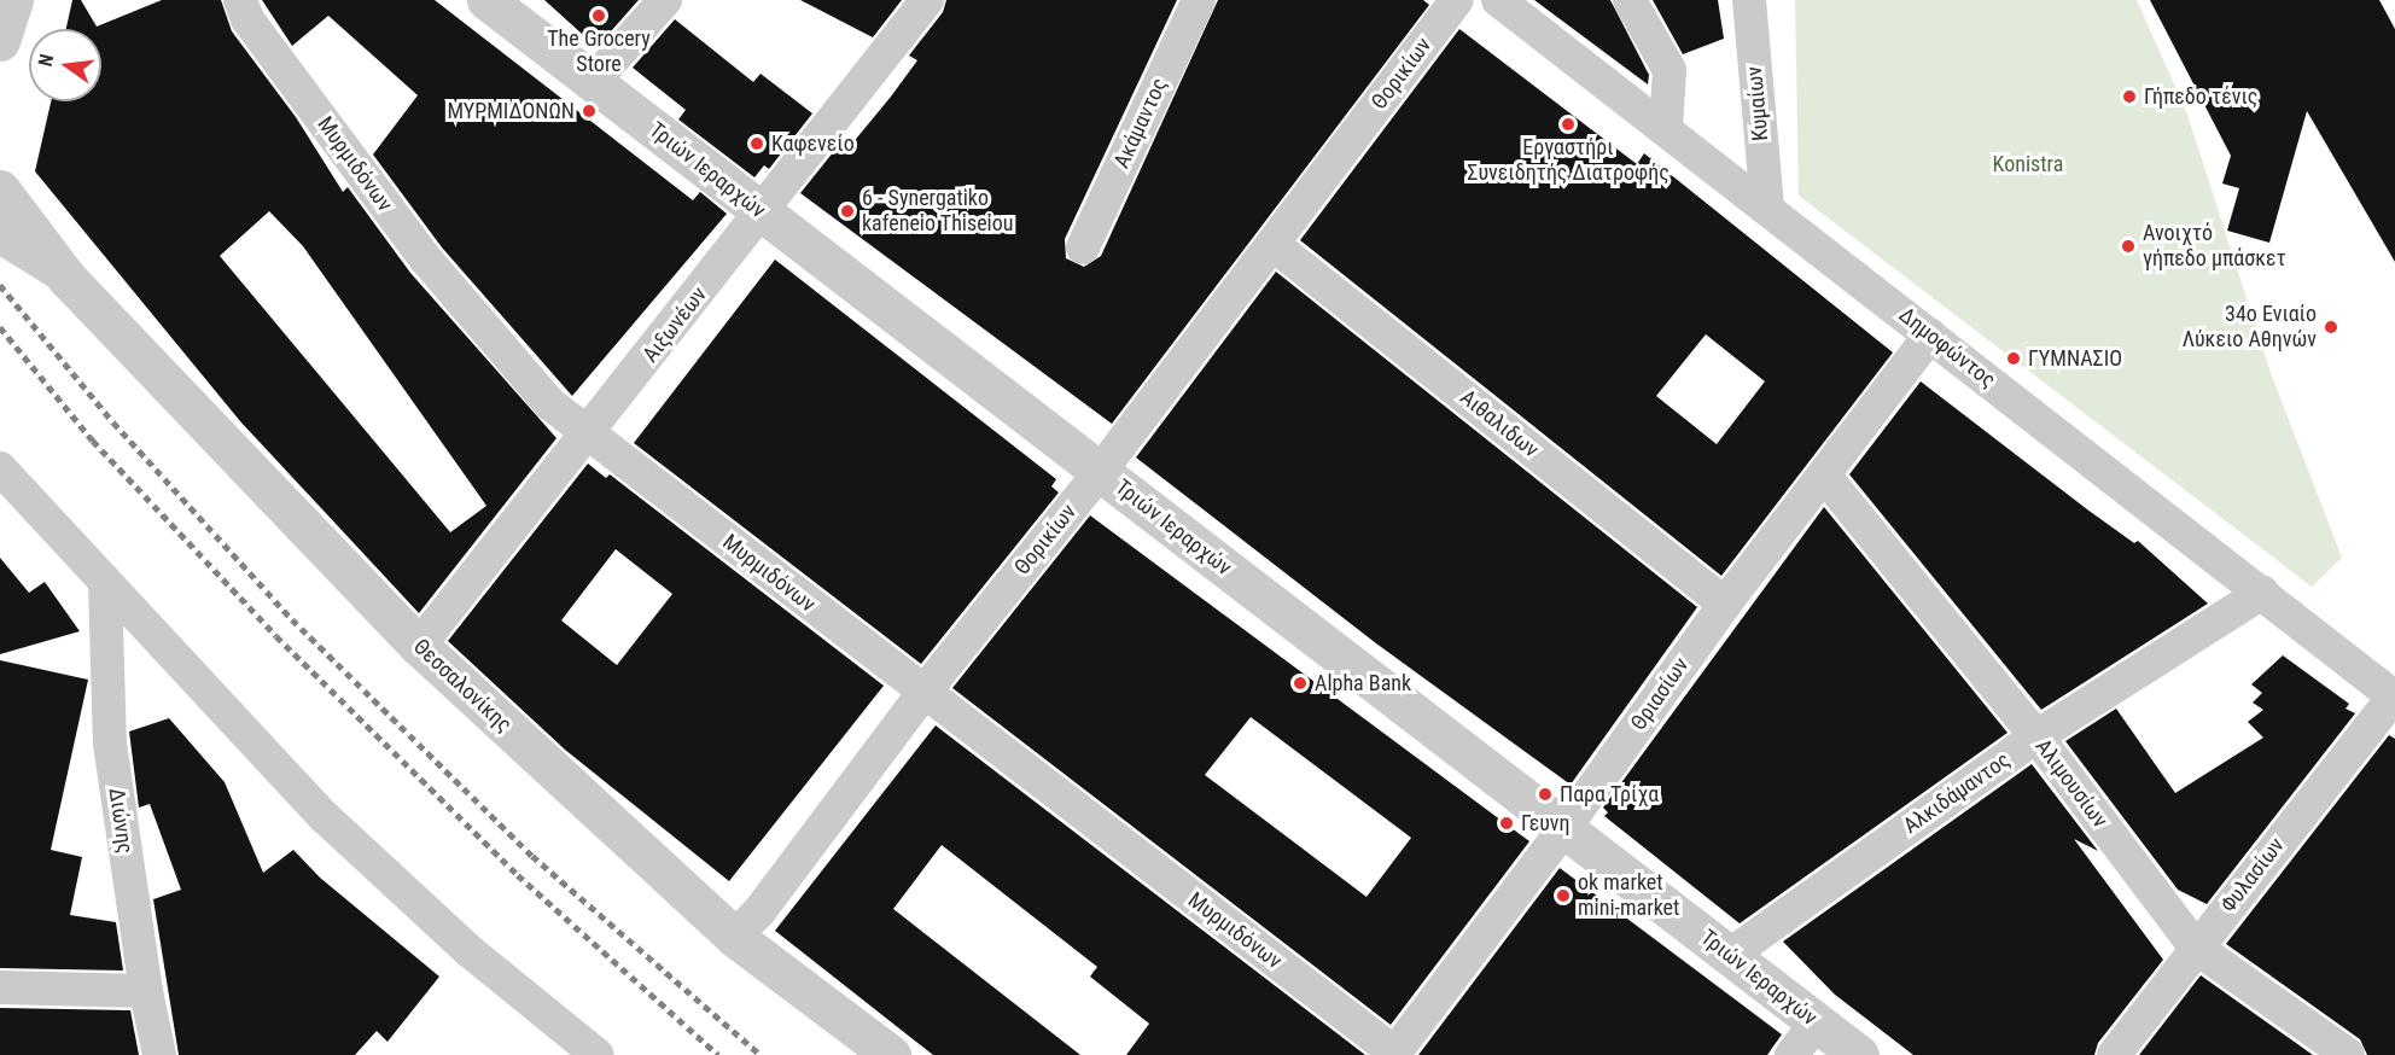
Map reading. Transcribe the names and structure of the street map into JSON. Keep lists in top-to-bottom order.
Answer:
{
  "streets": {
    "street": [
      "Θορικίων",
      "Κυμαίων",
      "Ακάμαντος",
      "Μυρμιδόνων",
      "Τριών Ιεραρχών",
      "Αιξωνέων",
      "Δημοφώντος",
      "Αιθαλιδων",
      "Θεσσαλονίκης",
      "Θριασίων",
      "Αλιμουσίων",
      "Αλκιδάμαντος",
      "Διώνης",
      "Φυλασίων"
    ]
  },
  "crossings": [
    ["Θορικίων", "Μυρμιδόνων"],
    ["Θορικίων", "Τριών Ιεραρχών"],
    ["Θορικίων", "Αιθαλιδων"],
    ["Θορικίων", "Θεσσαλονίκης"],
    ["Κυμαίων", "Δημοφώντος"],
    ["Μυρμιδόνων", "Αιξωνέων"],
    ["Μυρμιδόνων", "Θριασίων"],
    ["Τριών Ιεραρχών", "Αιξωνέων"],
    ["Τριών Ιεραρχών", "Θριασίων"],
    ["Τριών Ιεραρχών", "Αλκιδάμαντος"],
    ["Αιξωνέων", "Θεσσαλονίκης"],
    ["Δημοφώντος", "Θριασίων"],
    ["Δημοφώντος", "Αλκιδάμαντος"],
    ["Δημοφώντος", "Φυλασίων"],
    ["Αιθαλιδων", "Θριασίων"],
    ["Θριασίων", "Αλιμουσίων"],
    ["Αλιμουσίων", "Αλκιδάμαντος"],
    ["Αλιμουσίων", "Φυλασίων"]
  ],
  "parks": ["Konistra"],
  "places": [
    "The Grocery Store",
    "Γήπεδο τένις",
    "ΜΥΡΜΙΔΟΝΩΝ",
    "Εργαστήρι Συνειδητής Διατροφής",
    "Καφενείο",
    "6 - Synergatiko kafeneio Thiseiou",
    "Ανοιχτό γήπεδο μπάσκετ",
    "34ο Ενιαίο Λύκειο Αθηνών",
    "ΓΥΜΝΑΣΙΟ",
    "Alpha Bank",
    "Παρα Τρίχα",
    "Γευνη",
    "ok market mini-market"
  ],
  "north": "left"
}
